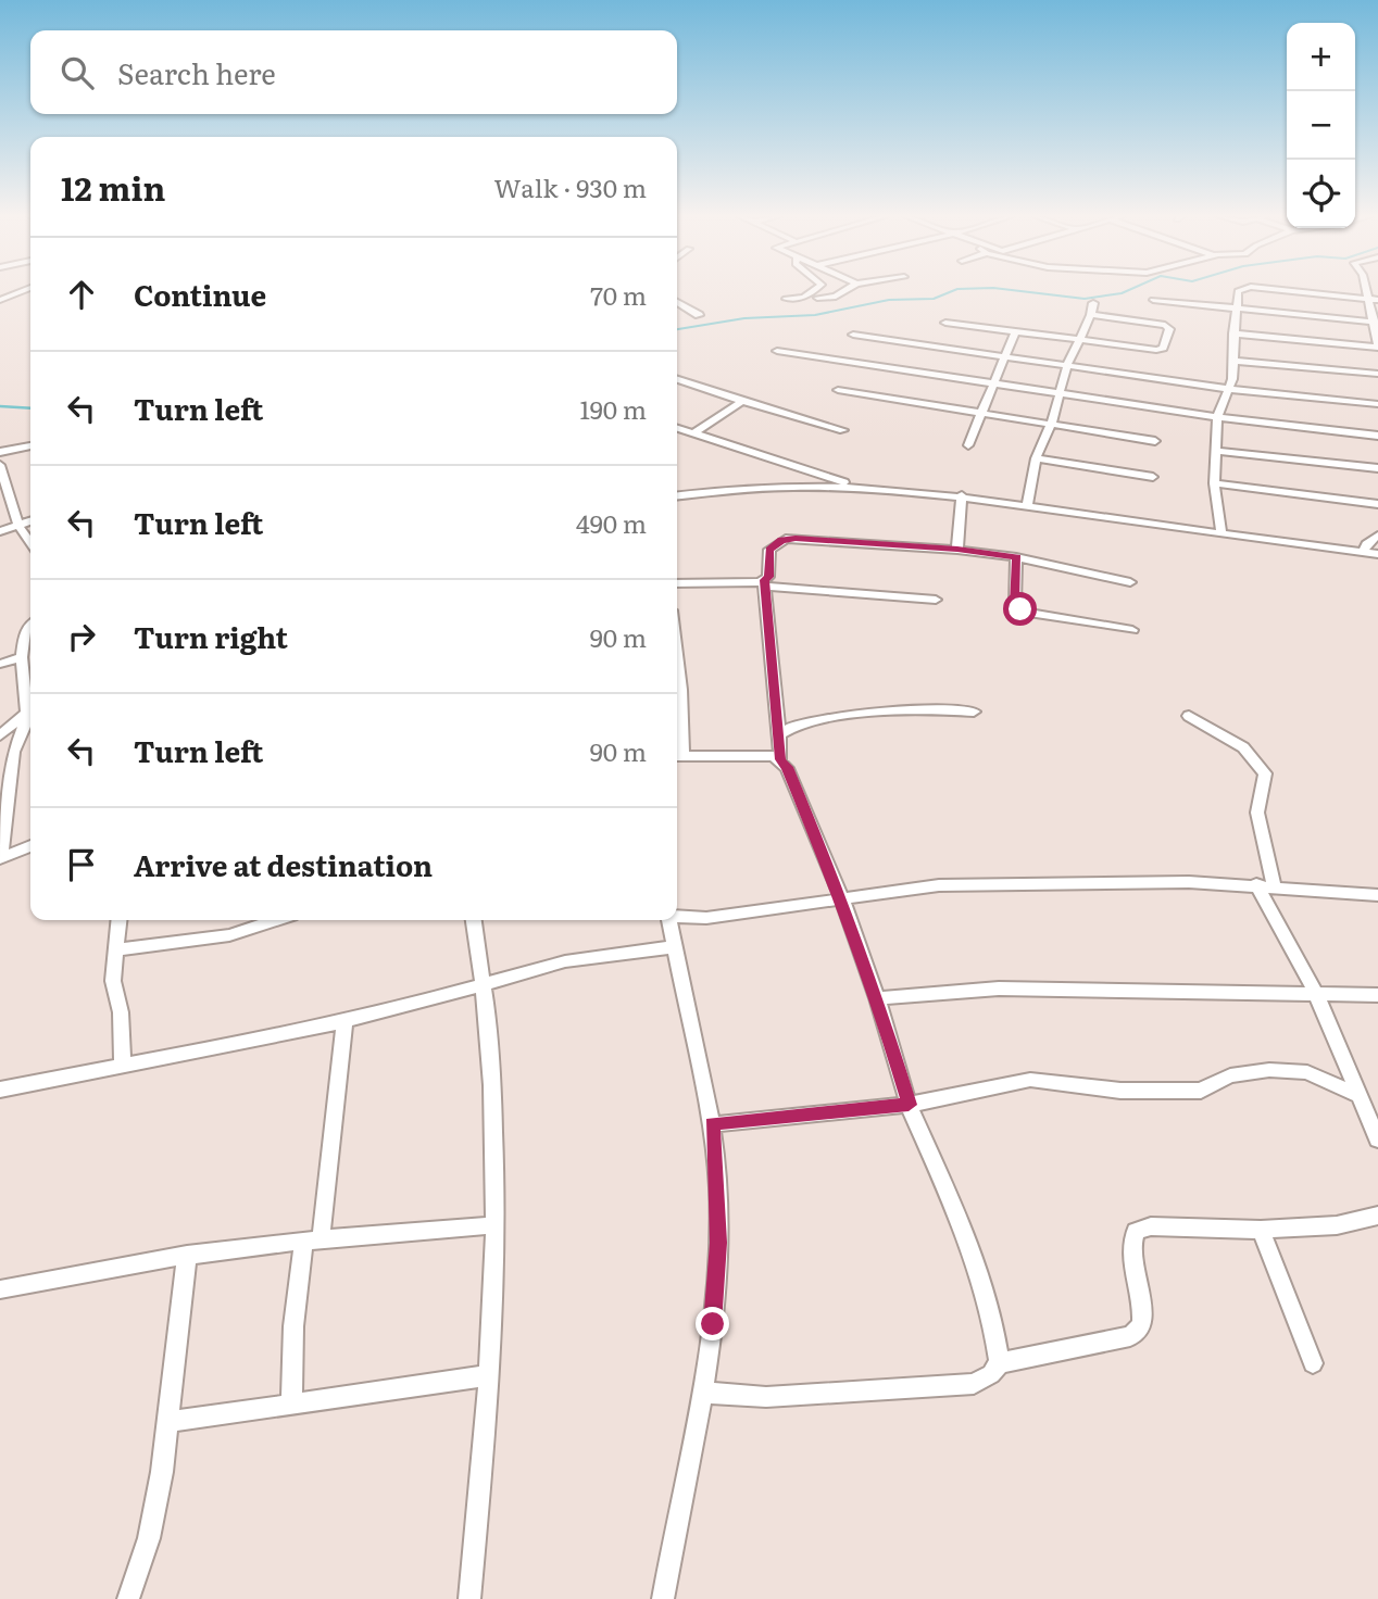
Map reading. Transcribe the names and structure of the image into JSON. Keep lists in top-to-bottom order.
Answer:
{
  "page": {
    "map_buttons": ["+", "−"],
    "search": "Search here",
    "heading": ["12 min", "Walk · 930 m"],
    "list": [
      ["Continue", "70 m"],
      ["Turn left", "190 m"],
      ["Turn left", "490 m"],
      ["Turn right", "90 m"],
      ["Turn left", "90 m"],
      "Arrive at destination"
    ]
  }
}
